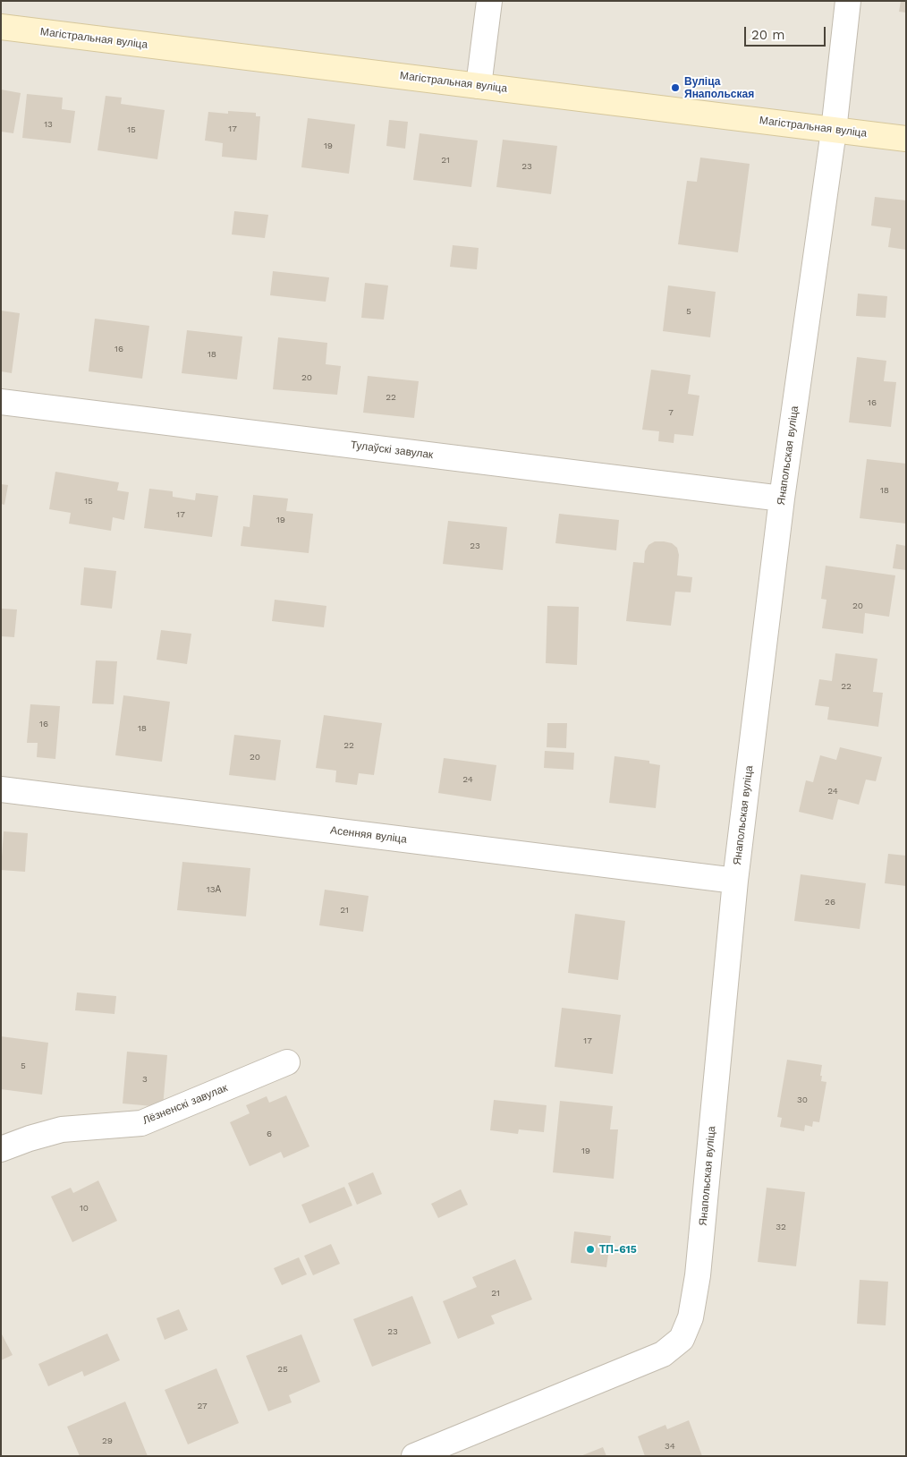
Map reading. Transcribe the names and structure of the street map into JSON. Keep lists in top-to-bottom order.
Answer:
{
  "streets": {
    "street": [
      "Магістральная вуліца",
      "Тулаўскі завулак",
      "Янапольская вуліца",
      "Асенняя вуліца",
      "Лёзненскі завулак"
    ]
  },
  "crossings": [
    ["Магістральная вуліца", "Янапольская вуліца"],
    ["Тулаўскі завулак", "Янапольская вуліца"],
    ["Янапольская вуліца", "Асенняя вуліца"]
  ],
  "places": ["Вуліца Янапольская", "ТП-615"],
  "house_numbers": [
    "13",
    "17",
    "15",
    "19",
    "21",
    "23",
    "5",
    "16",
    "18",
    "20",
    "22",
    "16",
    "7",
    "18",
    "15",
    "17",
    "19",
    "23",
    "20",
    "22",
    "16",
    "18",
    "22",
    "20",
    "24",
    "24",
    "13А",
    "26",
    "21",
    "17",
    "5",
    "3",
    "30",
    "6",
    "19",
    "10",
    "32",
    "21",
    "23",
    "25",
    "27",
    "29",
    "34"
  ],
  "scale_bar": "20 m"
}
